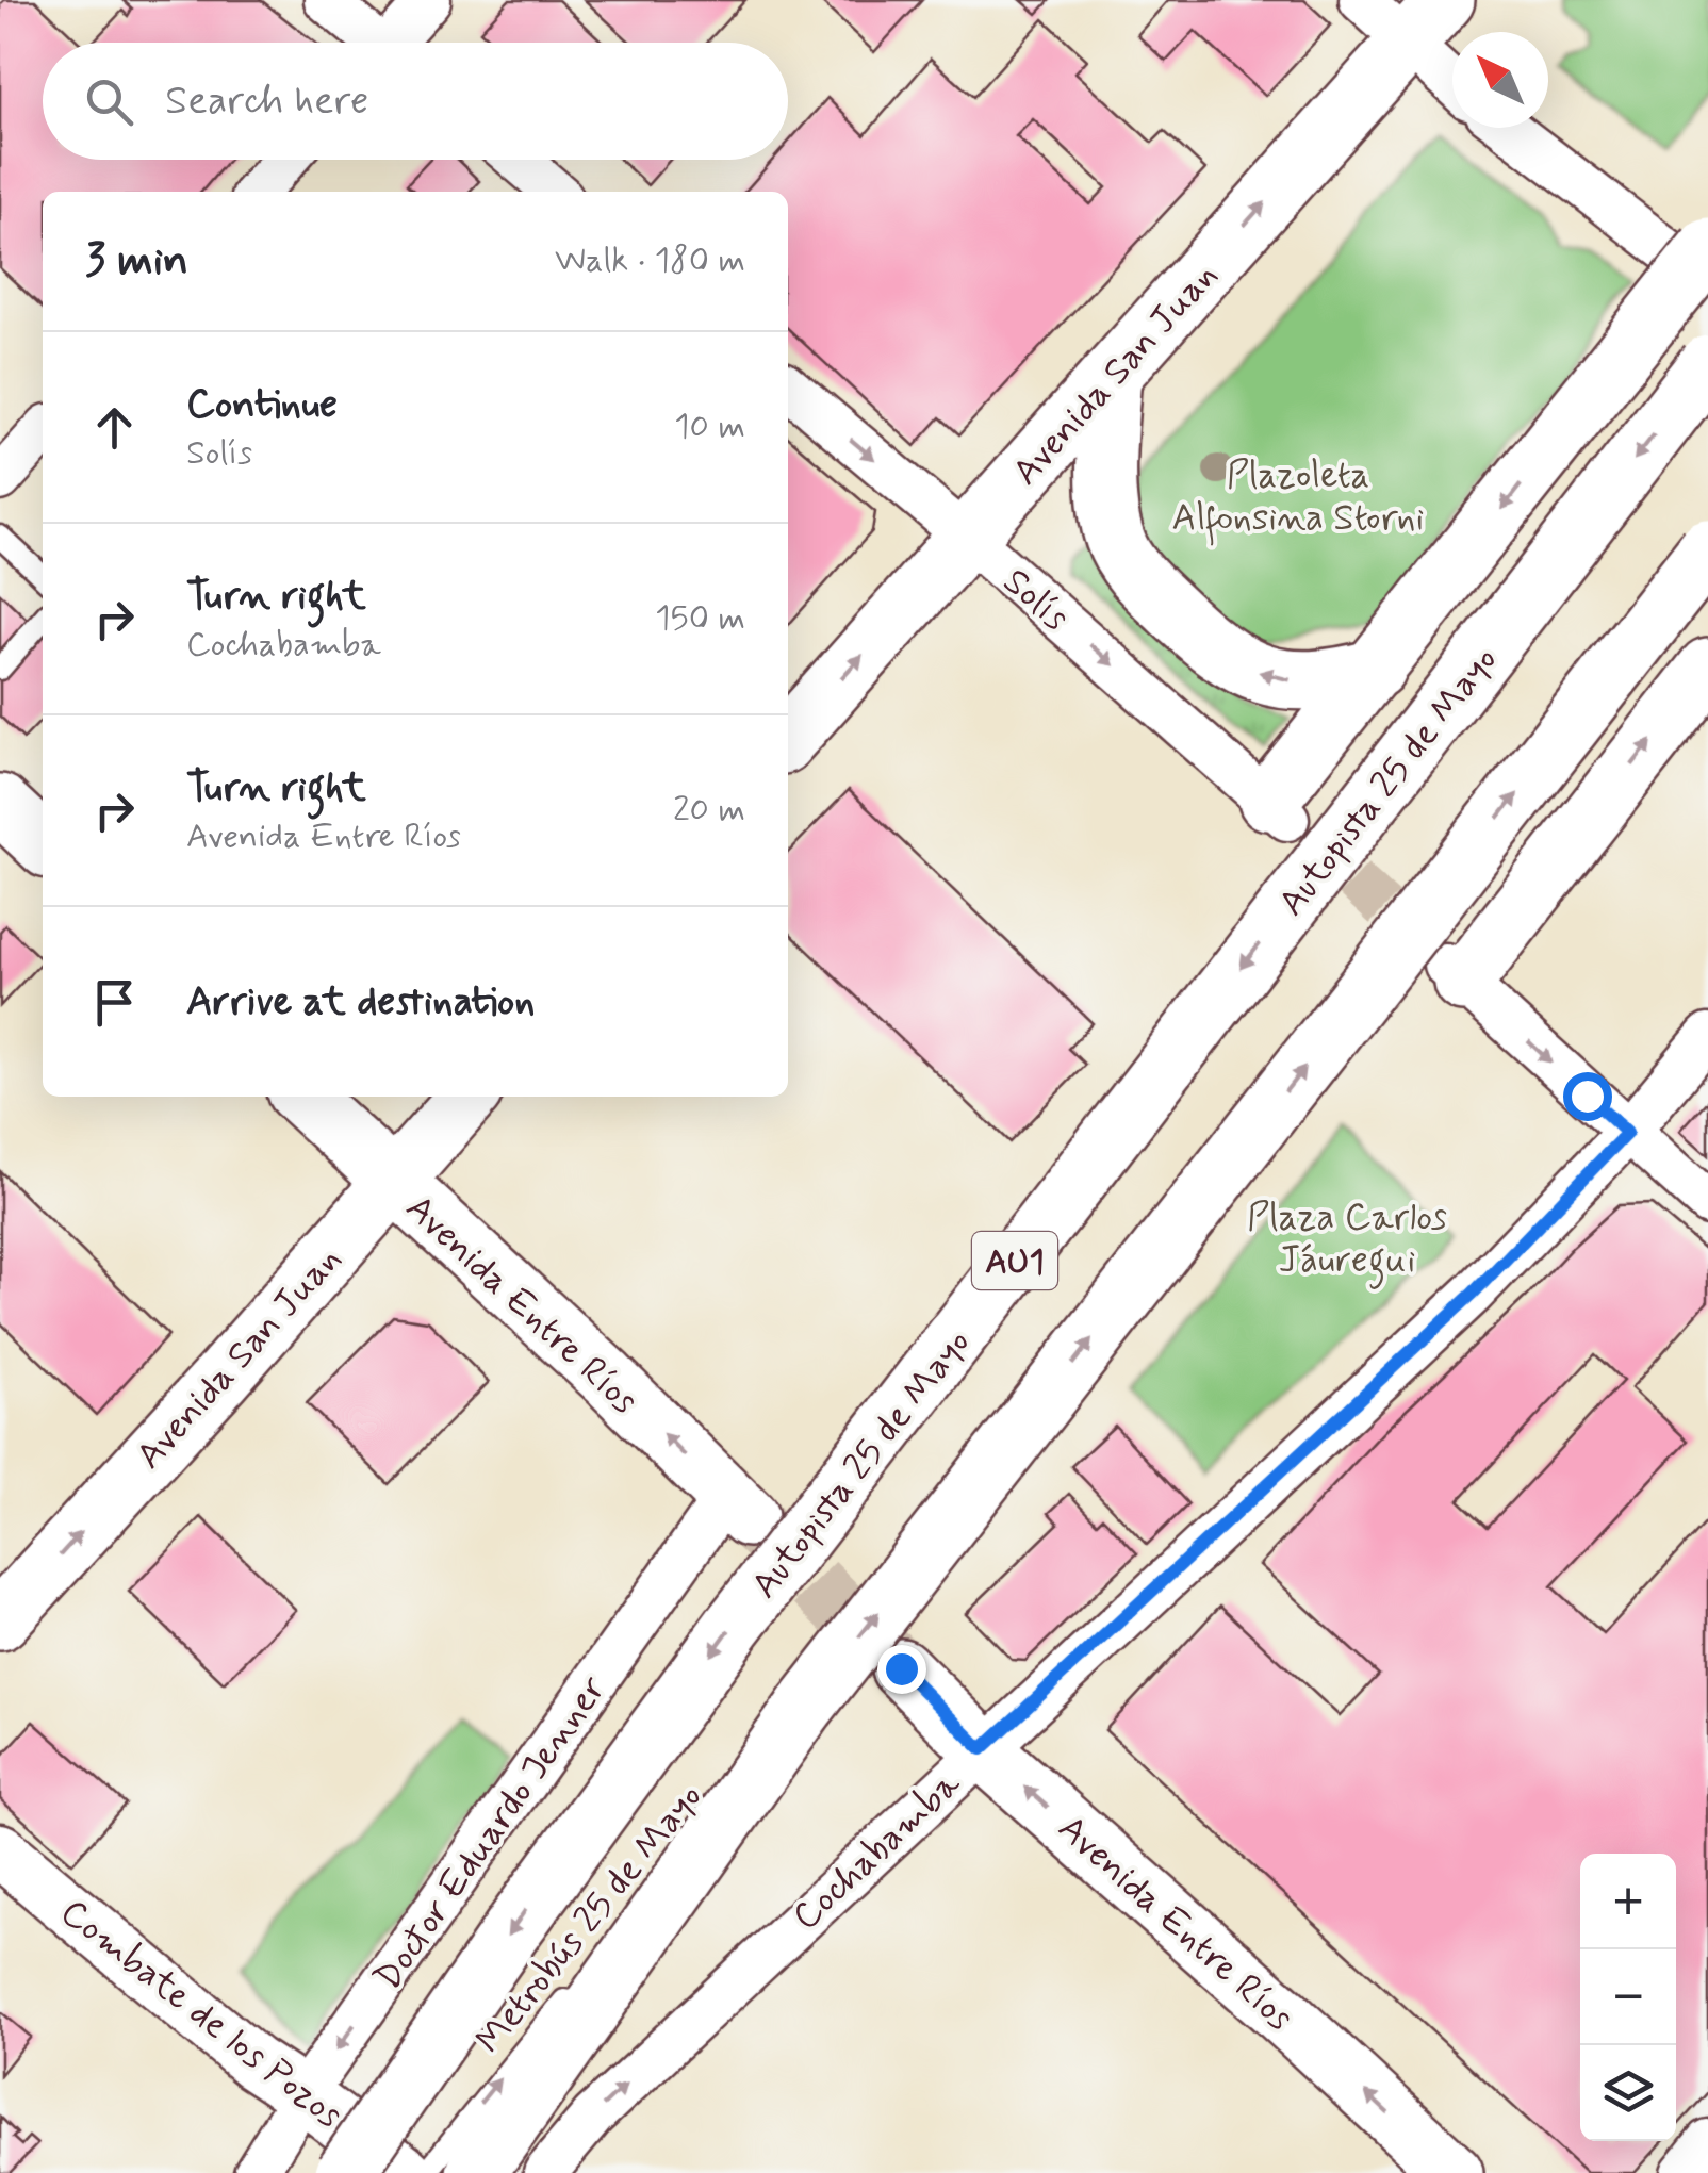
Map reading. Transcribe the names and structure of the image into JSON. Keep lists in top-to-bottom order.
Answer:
{
  "streets": {
    "main road": [
      "Avenida San Juan",
      "Autopista 25 de Mayo",
      "AU1",
      "Avenida Entre Ríos"
    ],
    "street": [
      "Solís",
      "Doctor Eduardo Jenner",
      "Cochabamba",
      "Combate de los Pozos"
    ],
    "lane": ["Metrobús 25 de Mayo"]
  },
  "crossings": [
    ["Avenida San Juan", "Solís"],
    ["Avenida San Juan", "Avenida Entre Ríos"],
    ["Avenida Entre Ríos", "Doctor Eduardo Jenner"],
    ["Avenida Entre Ríos", "Cochabamba"],
    ["Doctor Eduardo Jenner", "Combate de los Pozos"]
  ],
  "one_way": [
    "Solís",
    "Avenida Entre Ríos",
    "Doctor Eduardo Jenner",
    "Cochabamba",
    "Metrobús 25 de Mayo"
  ],
  "parks": ["Plazoleta Alfonsina Storni", "Plaza Carlos Jáuregui"],
  "north": "top left",
  "page": {
    "search": "Search here",
    "heading": ["3 min", "Walk · 180 m"],
    "list": [
      ["Continue", "Solís", "10 m"],
      ["Turn right", "Cochabamba", "150 m"],
      ["Turn right", "Avenida Entre Ríos", "20 m"],
      "Arrive at destination"
    ],
    "map_buttons": ["+", "−"]
  }
}
